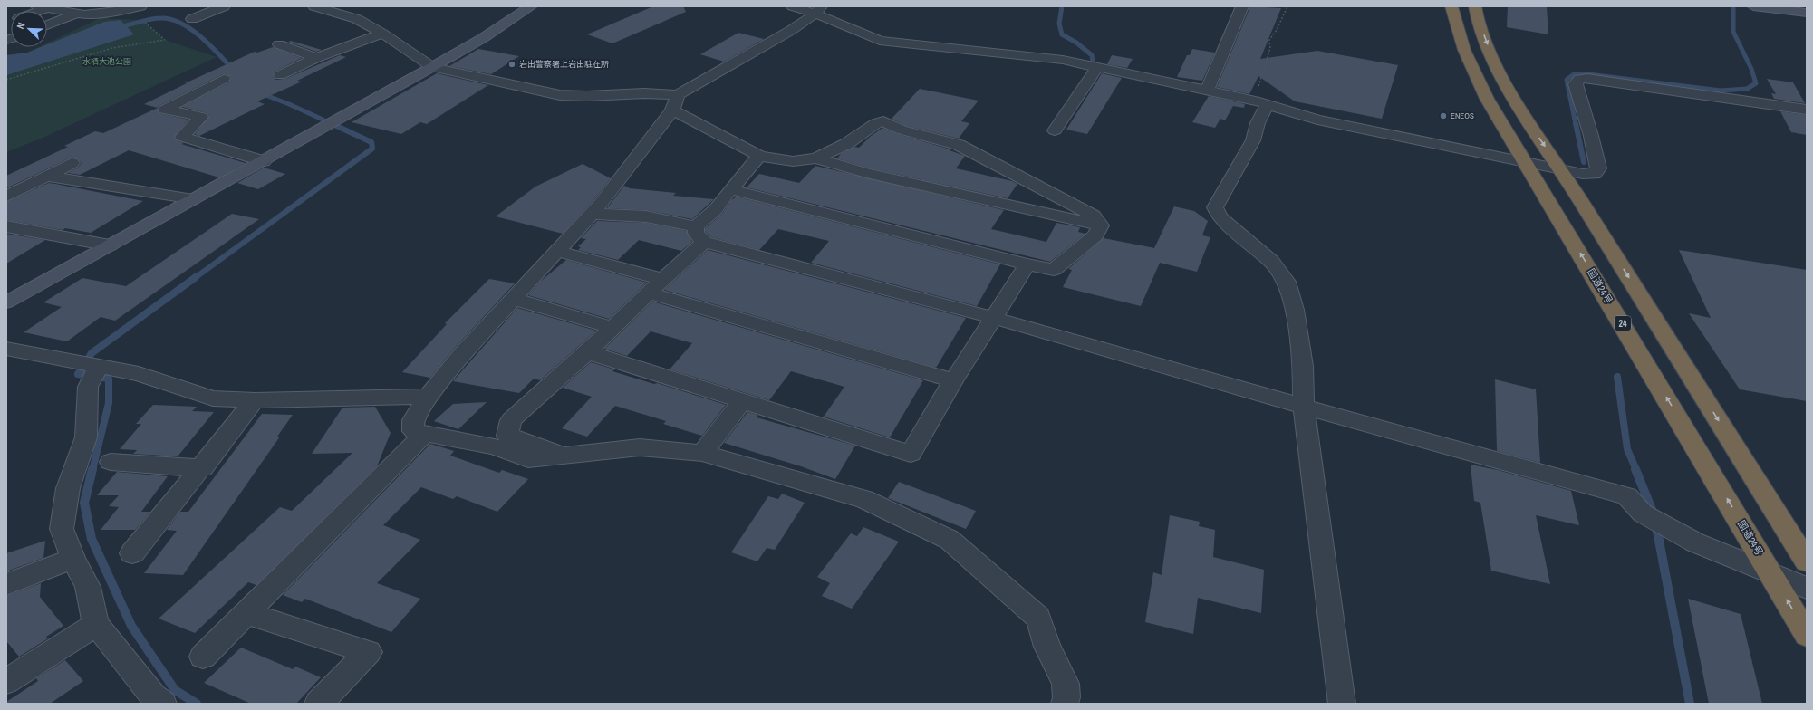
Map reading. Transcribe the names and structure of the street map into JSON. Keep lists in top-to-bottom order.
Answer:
{
  "streets": {
    "highway": ["国道24号", "24"]
  },
  "parks": ["水栖大池公園"],
  "places": ["岩出警察署上岩出駐在所", "ENEOS"],
  "north": "top left"
}
